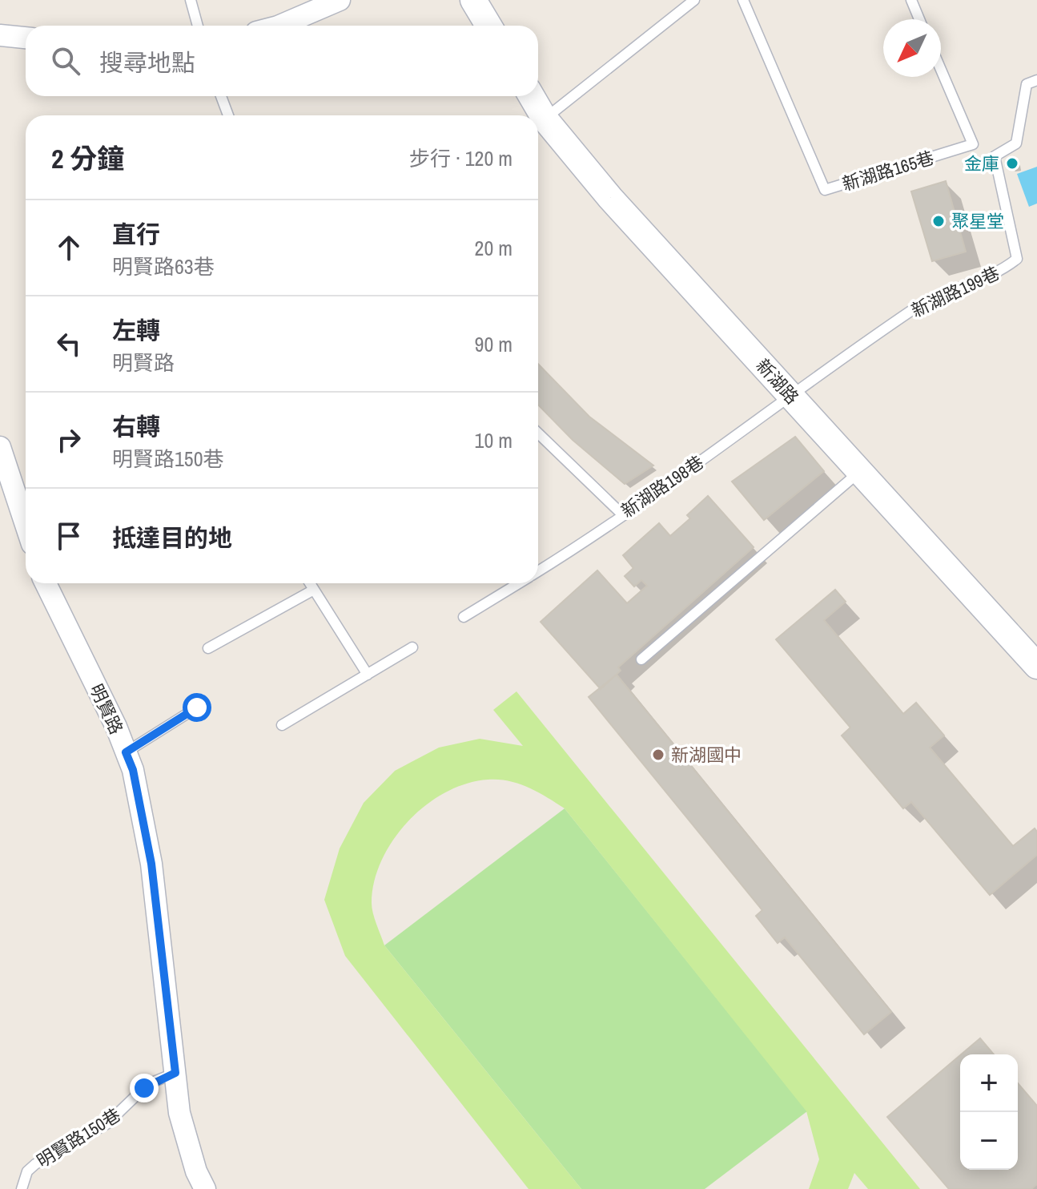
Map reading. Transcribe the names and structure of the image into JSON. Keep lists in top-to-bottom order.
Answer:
{
  "streets": {
    "street": ["新湖路", "明賢路"],
    "lane": [
      "新湖路165巷",
      "新湖路199巷",
      "新湖路198巷",
      "明賢路150巷"
    ]
  },
  "crossings": [
    ["新湖路199巷", "新湖路"],
    ["新湖路199巷", "新湖路198巷"],
    ["新湖路", "新湖路198巷"],
    ["明賢路", "明賢路150巷"]
  ],
  "places": ["金庫", "聚星堂", "新湖國中"],
  "north": "bottom left",
  "page": {
    "search": "搜尋地點",
    "heading": ["2 分鐘", "步行 · 120 m"],
    "list": [
      ["直行", "明賢路63巷", "20 m"],
      ["左轉", "明賢路", "90 m"],
      ["右轉", "明賢路150巷", "10 m"],
      "抵達目的地"
    ],
    "map_buttons": ["+", "−"]
  }
}
